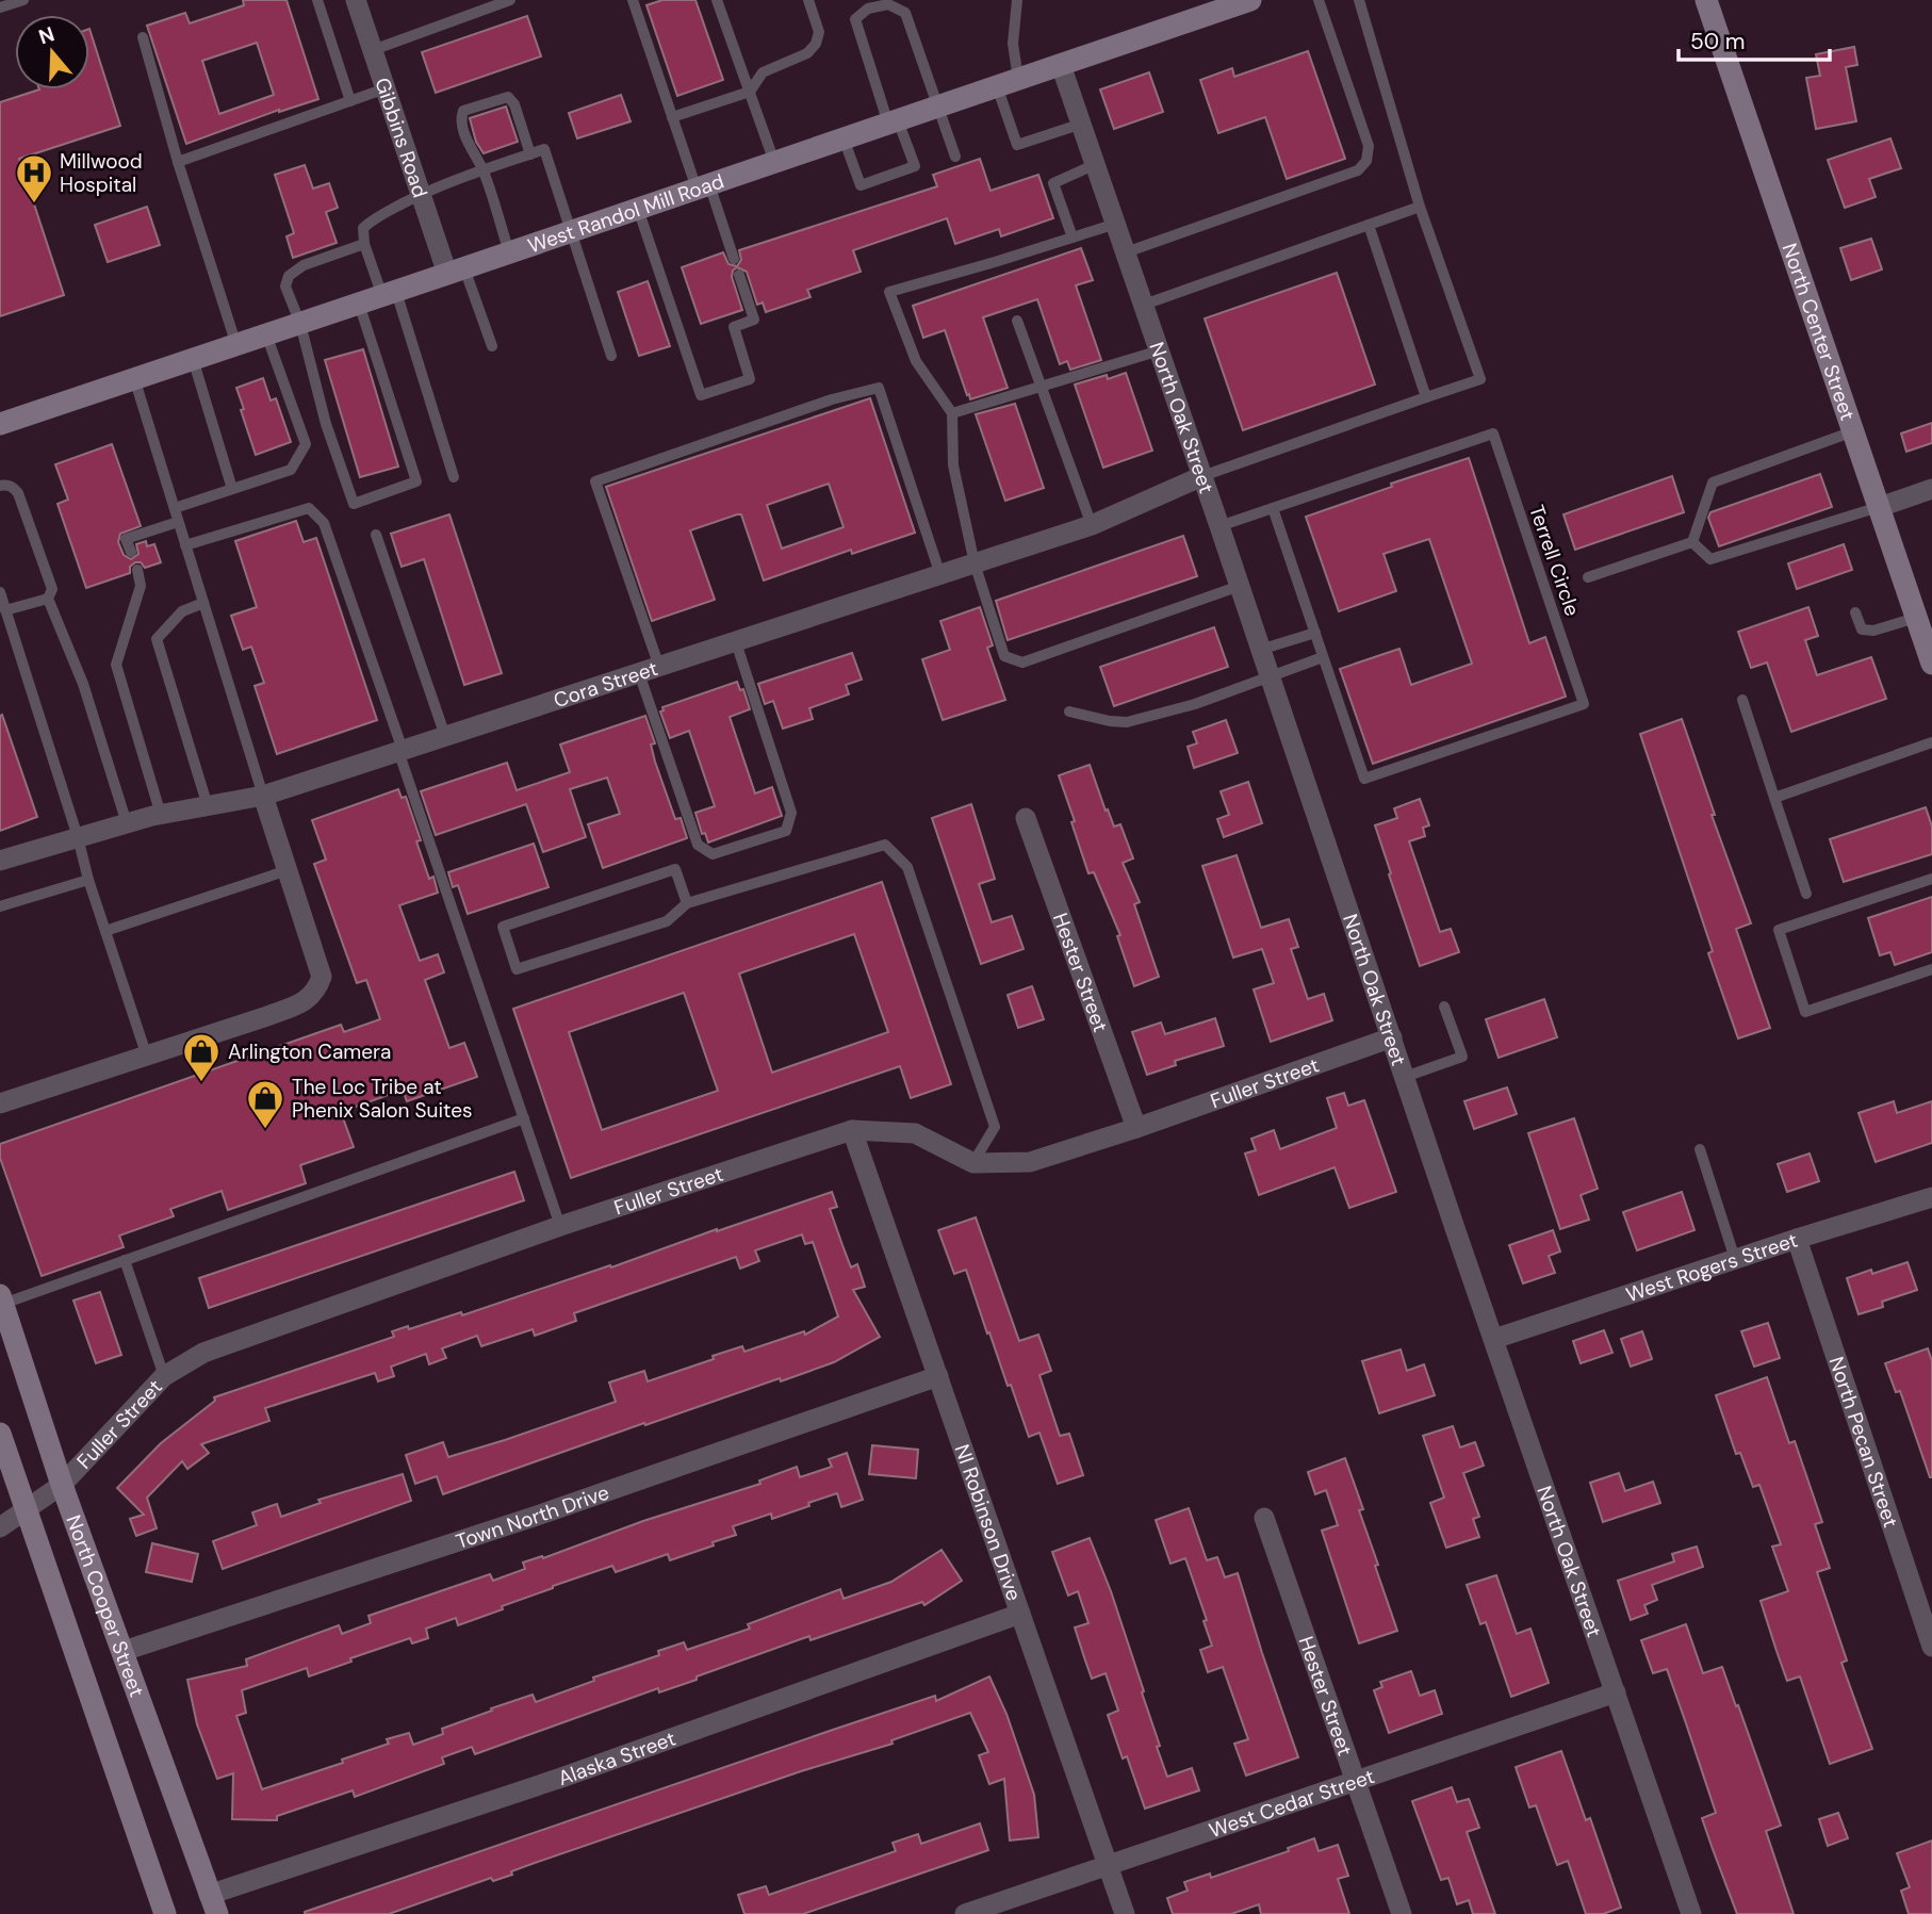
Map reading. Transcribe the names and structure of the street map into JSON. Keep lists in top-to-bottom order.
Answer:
{
  "streets": {
    "main road": ["West Randol Mill Road", "North Center Street", "North Cooper Street"],
    "street": [
      "Gibbins Road",
      "North Oak Street",
      "Cora Street",
      "Hester Street",
      "Fuller Street",
      "West Rogers Street",
      "North Pecan Street",
      "Town North Drive",
      "Nl Robinson Drive",
      "Alaska Street",
      "West Cedar Street"
    ],
    "lane": ["Terrell Circle"]
  },
  "crossings": [
    ["Gibbins Road", "West Randol Mill Road"],
    ["West Randol Mill Road", "North Oak Street"],
    ["North Oak Street", "Cora Street"],
    ["North Oak Street", "Fuller Street"],
    ["North Oak Street", "West Rogers Street"],
    ["North Oak Street", "West Cedar Street"],
    ["Hester Street", "Fuller Street"],
    ["Hester Street", "West Cedar Street"],
    ["Fuller Street", "Nl Robinson Drive"],
    ["Fuller Street", "North Cooper Street"],
    ["West Rogers Street", "North Pecan Street"],
    ["Town North Drive", "Nl Robinson Drive"],
    ["Town North Drive", "North Cooper Street"],
    ["Nl Robinson Drive", "Alaska Street"],
    ["Nl Robinson Drive", "West Cedar Street"],
    ["North Cooper Street", "Alaska Street"]
  ],
  "places": {
    "hospital": ["Millwood Hospital"],
    "shop": ["Arlington Camera", "The Loc Tribe at Phenix Salon Suites"]
  },
  "scale_bar": "50 m",
  "north": "top"
}
